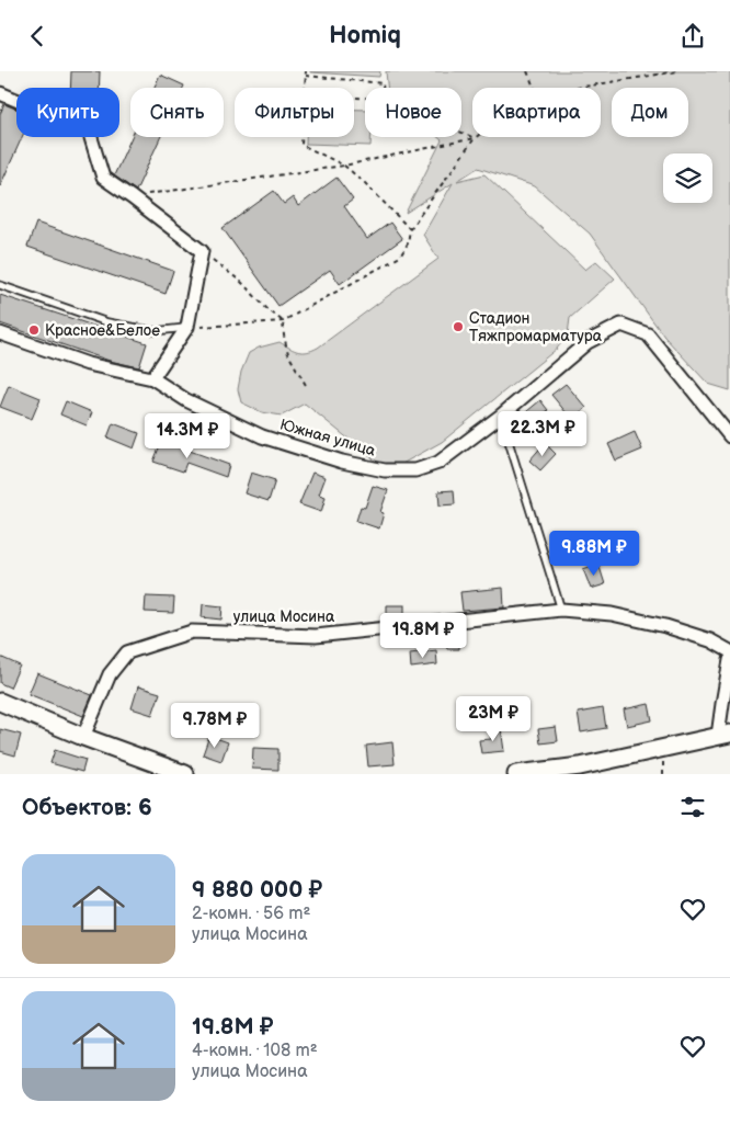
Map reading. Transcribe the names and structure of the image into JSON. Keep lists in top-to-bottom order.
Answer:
{
  "streets": {
    "street": ["Южная улица", "улица Мосина"]
  },
  "places": ["Стадион Тяжпромарматура", "Красное&Белое"],
  "page": {
    "header": "Homiq",
    "chip": [
      "Купить",
      "Снять",
      "Фильтры",
      "Новое",
      "Квартира",
      "Дом"
    ],
    "price": [
      "22.3M ₽",
      "14.3M ₽",
      "9.88M ₽",
      "19.8M ₽",
      "23M ₽",
      "9.78M ₽"
    ],
    "heading": "Объектов: 6",
    "list": [
      {
        "name": "9 880 000 ₽",
        "note": "2-комн. · 56 m² · улица Мосина"
      },
      {
        "name": "19.8M ₽",
        "note": "4-комн. · 108 m² · улица Мосина"
      }
    ]
  }
}
